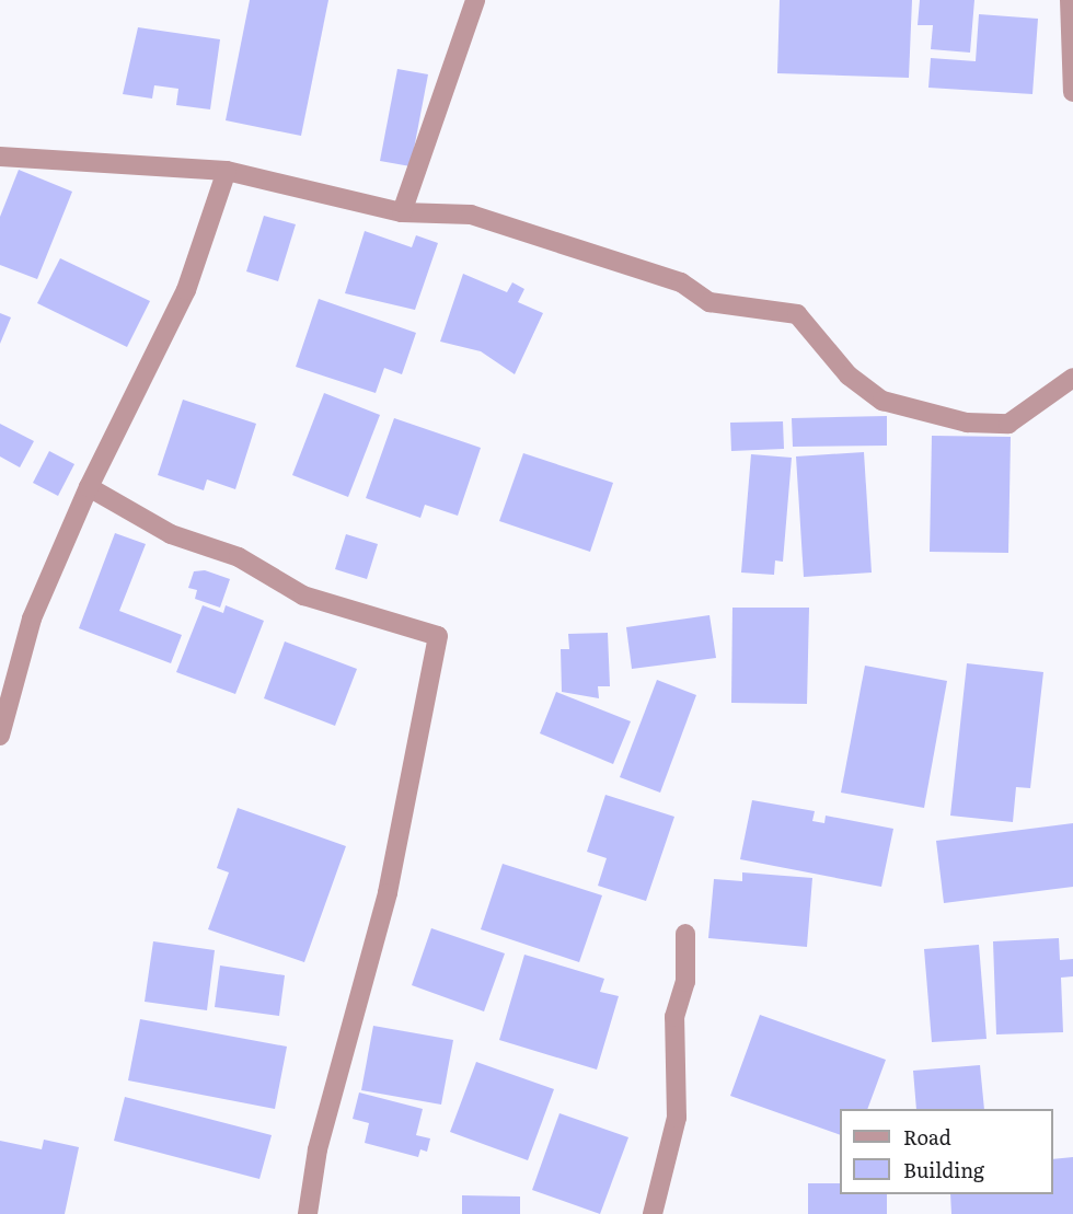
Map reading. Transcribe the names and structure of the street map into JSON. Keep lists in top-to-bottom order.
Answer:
{
  "legend": ["Road", "Building"]
}
